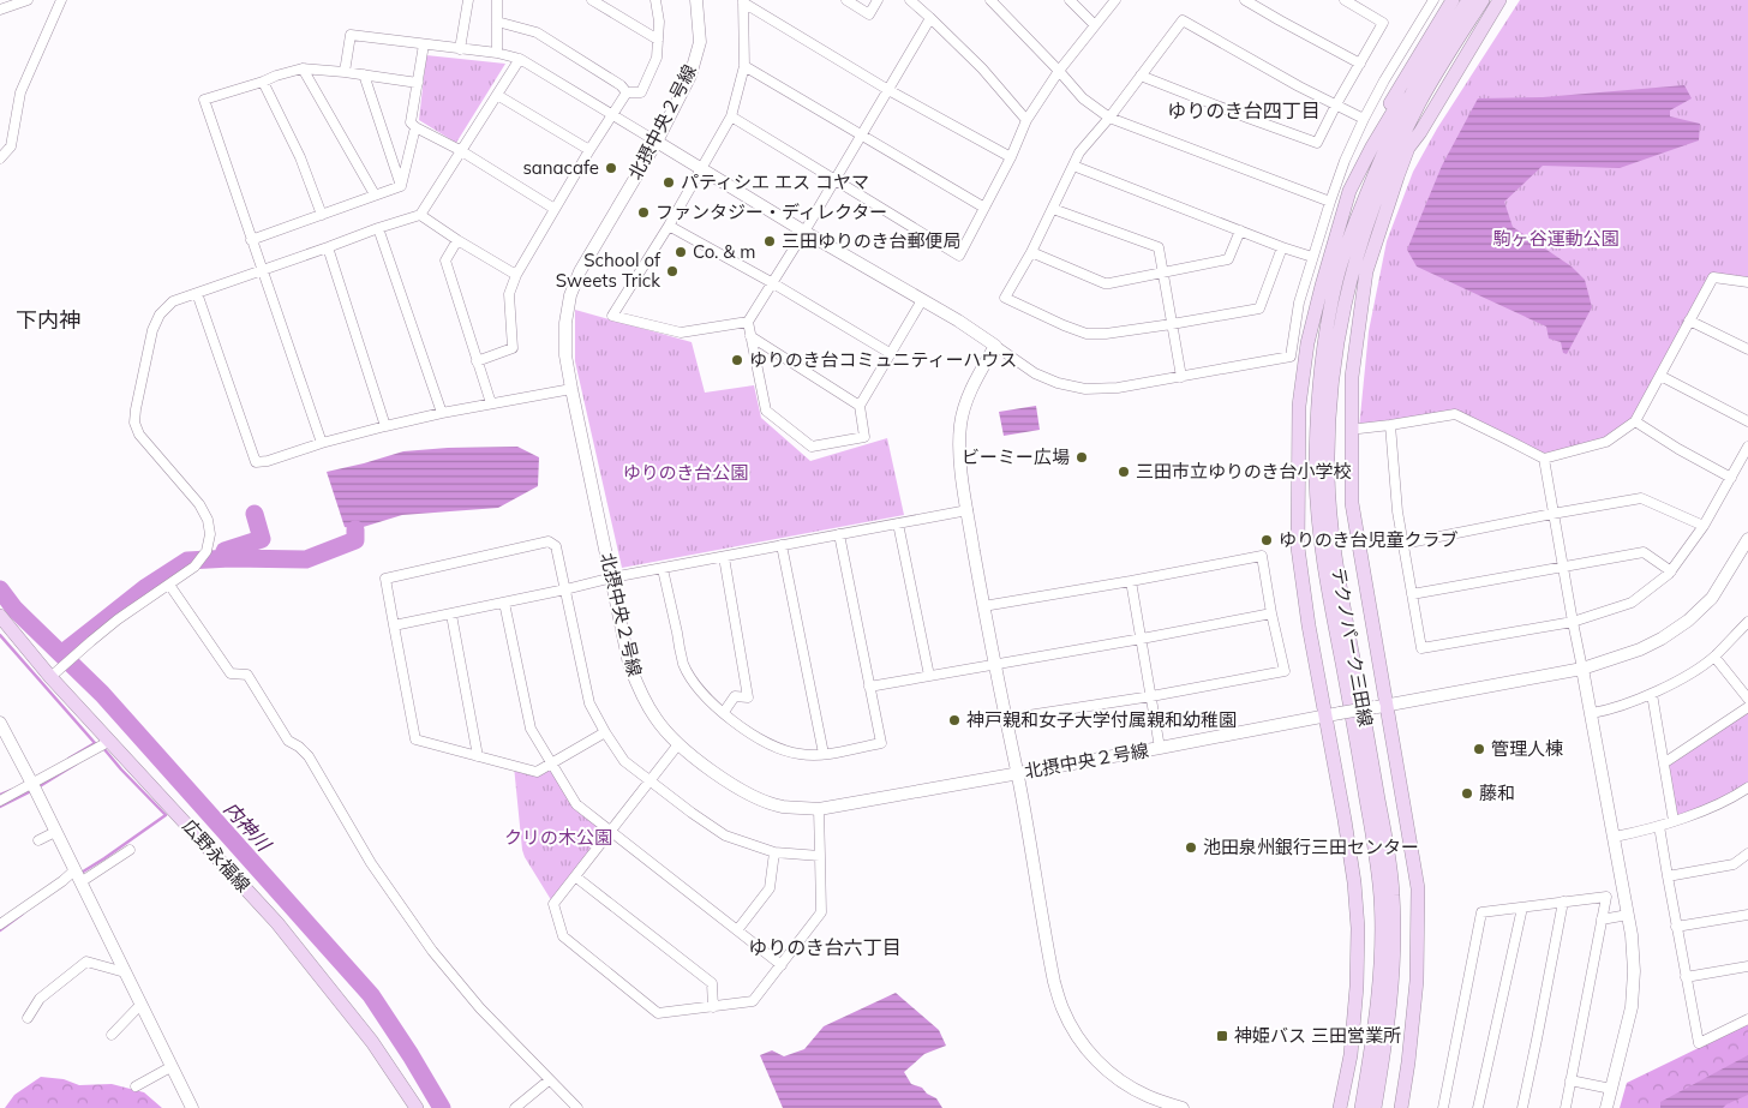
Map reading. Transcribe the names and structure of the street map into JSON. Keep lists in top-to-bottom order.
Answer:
{
  "streets": {
    "main road": ["テクノパーク三田線", "広野永福線"],
    "street": ["北摂中央２号線"]
  },
  "districts": ["ゆりのき台四丁目", "下内神", "ゆりのき台六丁目"],
  "water": ["内神川"],
  "parks": ["駒ヶ谷運動公園", "ゆりのき台公園", "クリの木公園"],
  "places": {
    "other": [
      "sanacafe",
      "パティシエ エス コヤマ",
      "ファンタジー・ディレクター",
      "三田ゆりのき台郵便局",
      "Co. & m",
      "School of Sweets Trick",
      "ゆりのき台コミュニティーハウス",
      "ビーミー広場",
      "三田市立ゆりのき台小学校",
      "ゆりのき台児童クラブ",
      "神戸親和女子大学付属親和幼稚園",
      "管理人棟",
      "藤和",
      "池田泉州銀行三田センター"
    ],
    "transit": ["神姫バス 三田営業所"]
  }
}
